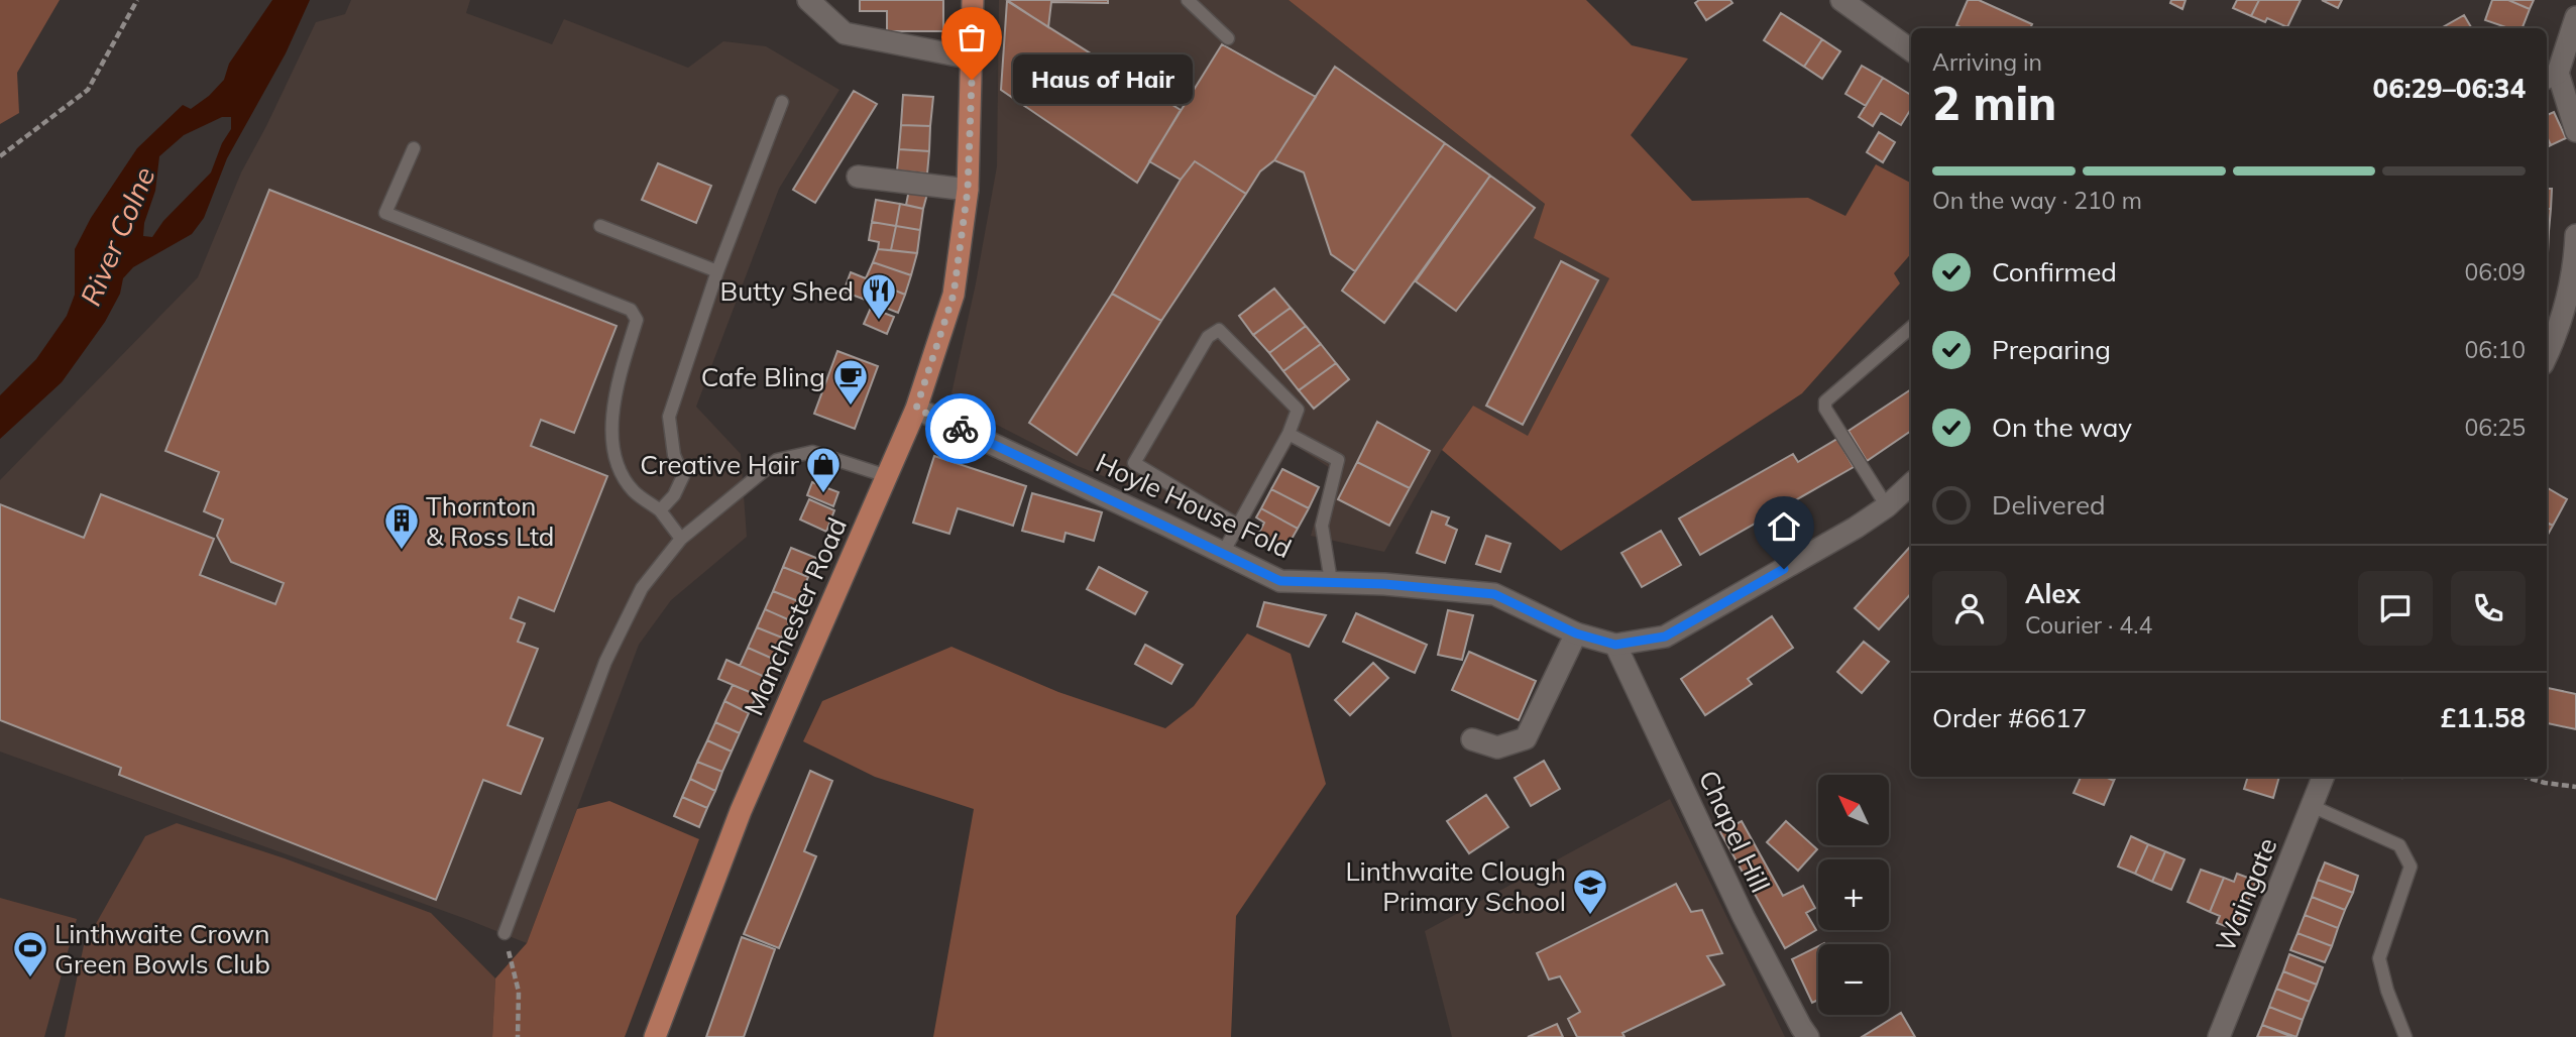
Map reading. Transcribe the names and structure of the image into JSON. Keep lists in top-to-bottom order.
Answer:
{
  "streets": {
    "main road": ["Manchester Road"],
    "street": ["Hoyle House Fold", "Chapel Hill", "Waingate"]
  },
  "crossings": [
    ["Hoyle House Fold", "Manchester Road"],
    ["Hoyle House Fold", "Chapel Hill"]
  ],
  "water": ["River Colne"],
  "places": {
    "other": ["Haus of Hair"],
    "restaurant": ["Butty Shed"],
    "cafe": ["Cafe Bling"],
    "shop": ["Creative Hair"],
    "building": ["Thornton & Ross Ltd"],
    "school or university": ["Linthwaite Clough Primary School"],
    "sports": ["Linthwaite Crown Green Bowls Club"]
  },
  "north": "top left",
  "page": {
    "heading": ["2 min", "Arriving in", "06:29–06:34"],
    "panel": [
      "Alex",
      "Courier · 4.4",
      "Order #6617",
      "£11.58"
    ],
    "bubble": "Haus of Hair",
    "bar": "On the way · 210 m",
    "list": [
      ["Confirmed", "06:09"],
      ["Preparing", "06:10"],
      ["On the way", "06:25"],
      "Delivered"
    ],
    "map_buttons": ["+", "−"]
  }
}
